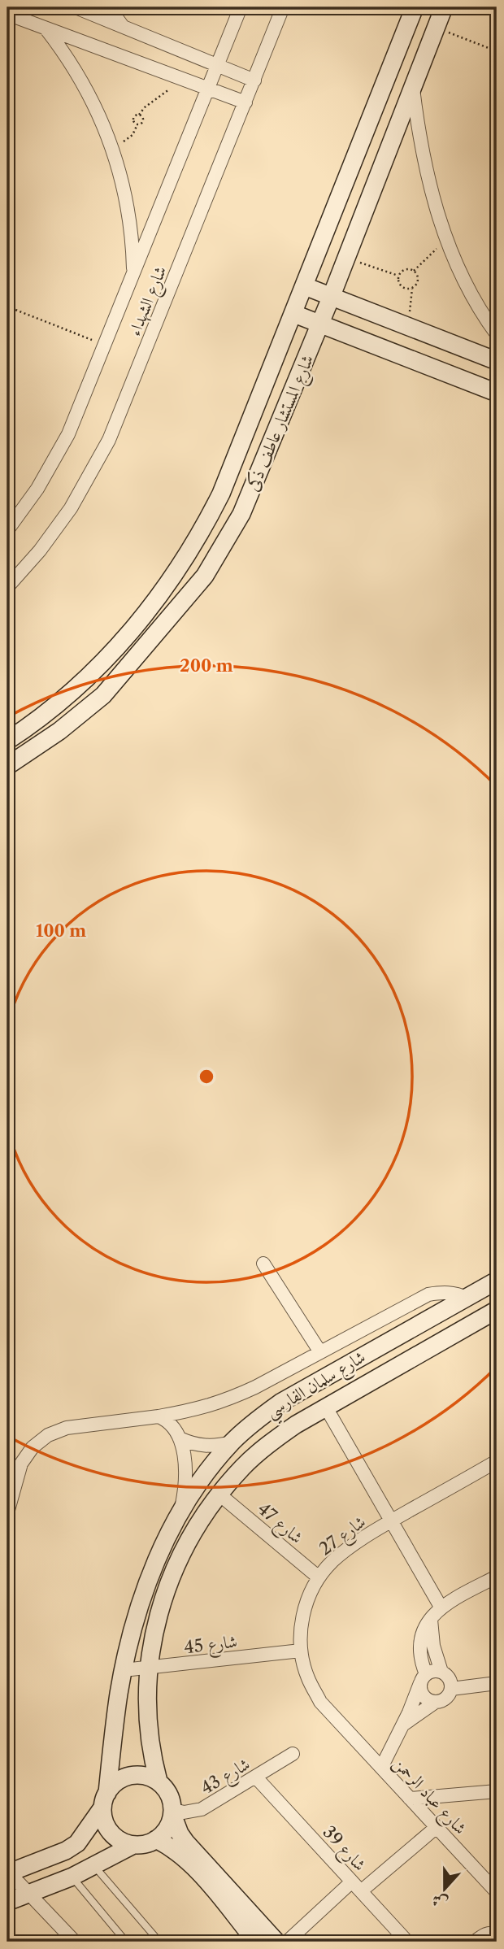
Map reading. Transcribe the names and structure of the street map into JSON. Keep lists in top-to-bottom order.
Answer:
{
  "streets": {
    "street": [
      "شارع الشهداء",
      "شارع المستشار عاطف ذكى",
      "شارع سلمان الفارسي",
      "شارع 47",
      "شارع 27",
      "شارع 45",
      "شارع 43",
      "شارع عباد الرحمن",
      "شارع 39"
    ]
  },
  "crossings": [
    ["شارع سلمان الفارسي", "شارع 47"],
    ["شارع سلمان الفارسي", "شارع 45"],
    ["شارع سلمان الفارسي", "شارع 43"],
    ["شارع 47", "شارع 27"],
    ["شارع 27", "شارع 45"],
    ["شارع 27", "شارع عباد الرحمن"],
    ["شارع 43", "شارع 39"]
  ],
  "north": "bottom",
  "rings": ["200 m", "100 m"]
}
